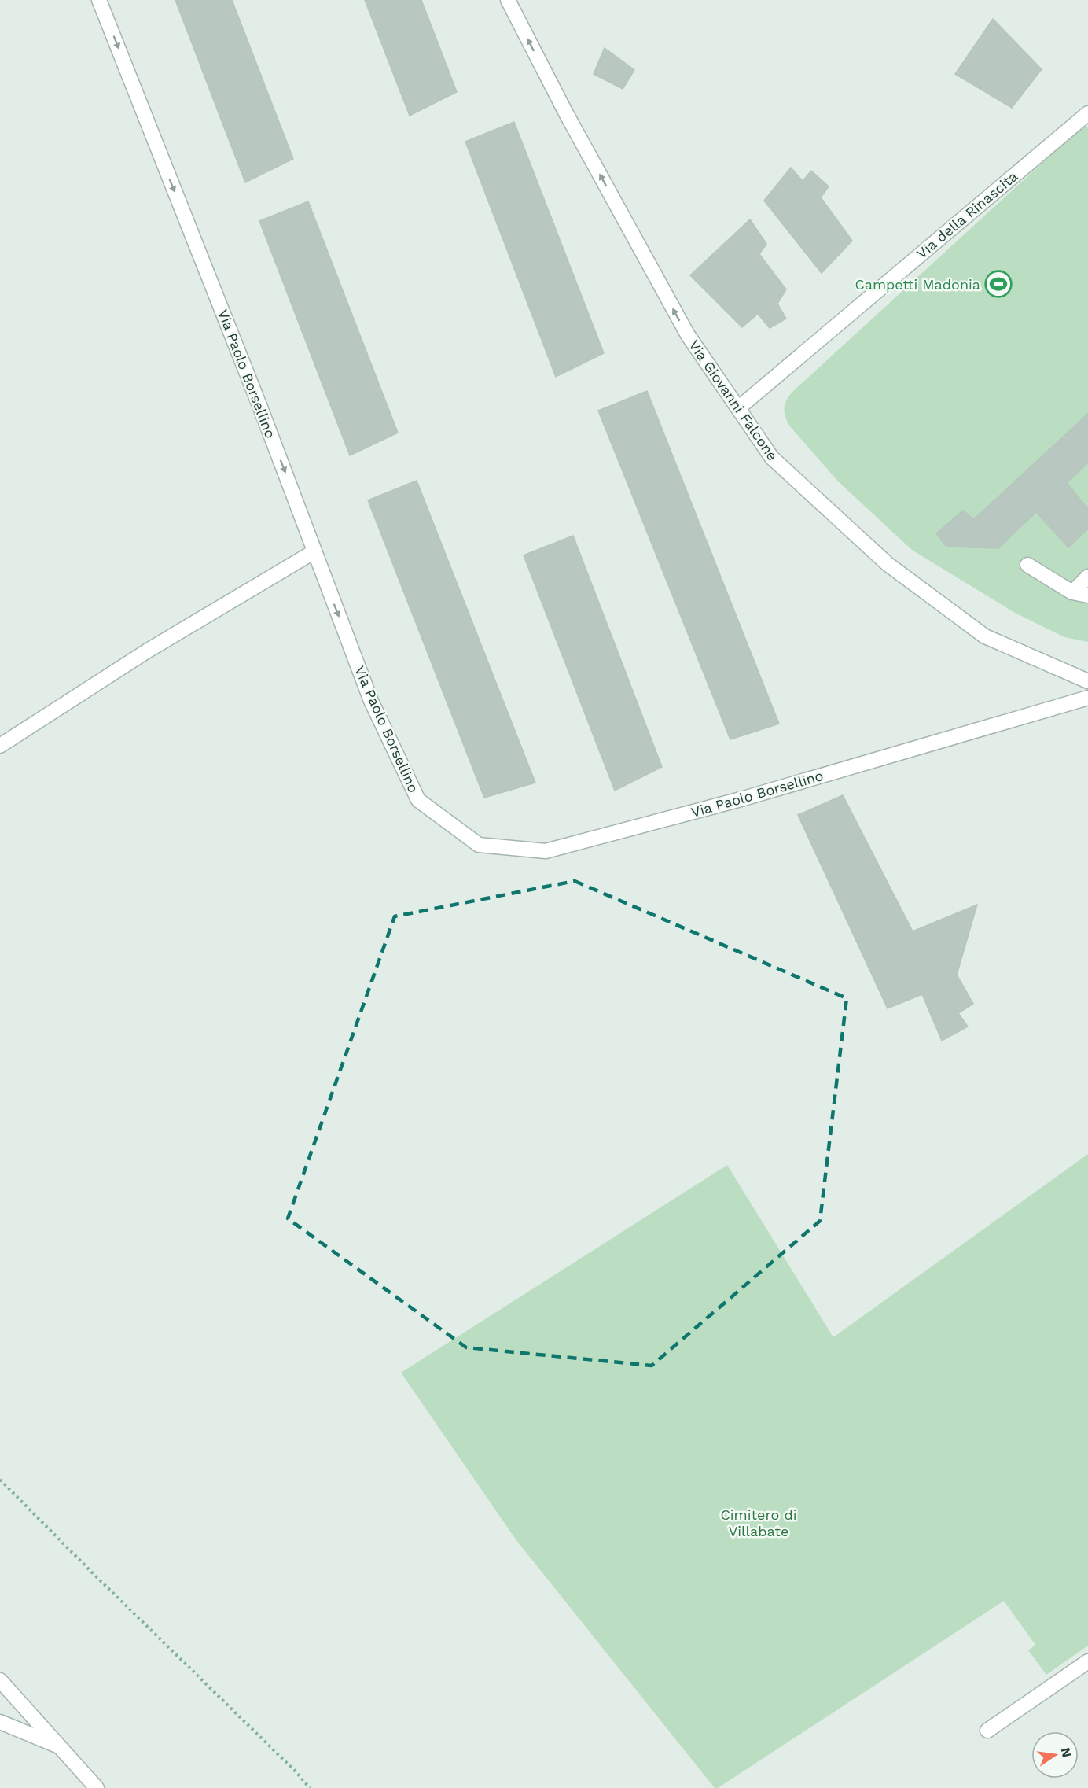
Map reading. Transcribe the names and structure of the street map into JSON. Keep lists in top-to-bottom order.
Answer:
{
  "streets": {
    "street": ["Via della Rinascita", "Via Paolo Borsellino", "Via Giovanni Falcone"]
  },
  "crossings": [
    ["Via della Rinascita", "Via Giovanni Falcone"]
  ],
  "one_way": ["Via Giovanni Falcone"],
  "parks": ["Cimitero di Villabate"],
  "places": {
    "sports": ["Campetti Madonia"]
  },
  "north": "right"
}
